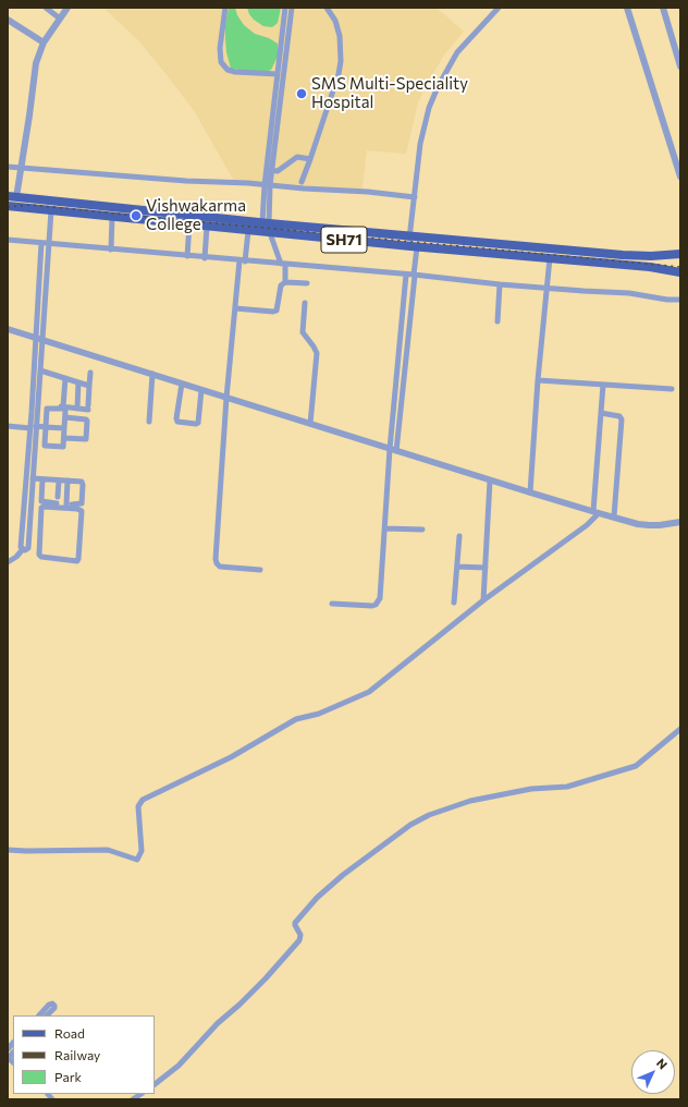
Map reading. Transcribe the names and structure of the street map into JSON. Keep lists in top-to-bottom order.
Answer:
{
  "streets": {
    "main road": ["SH71"]
  },
  "places": ["SMS Multi-Speciality Hospital", "Vishwakarma College"],
  "legend": ["Road", "Railway", "Park"],
  "north": "top right"
}
